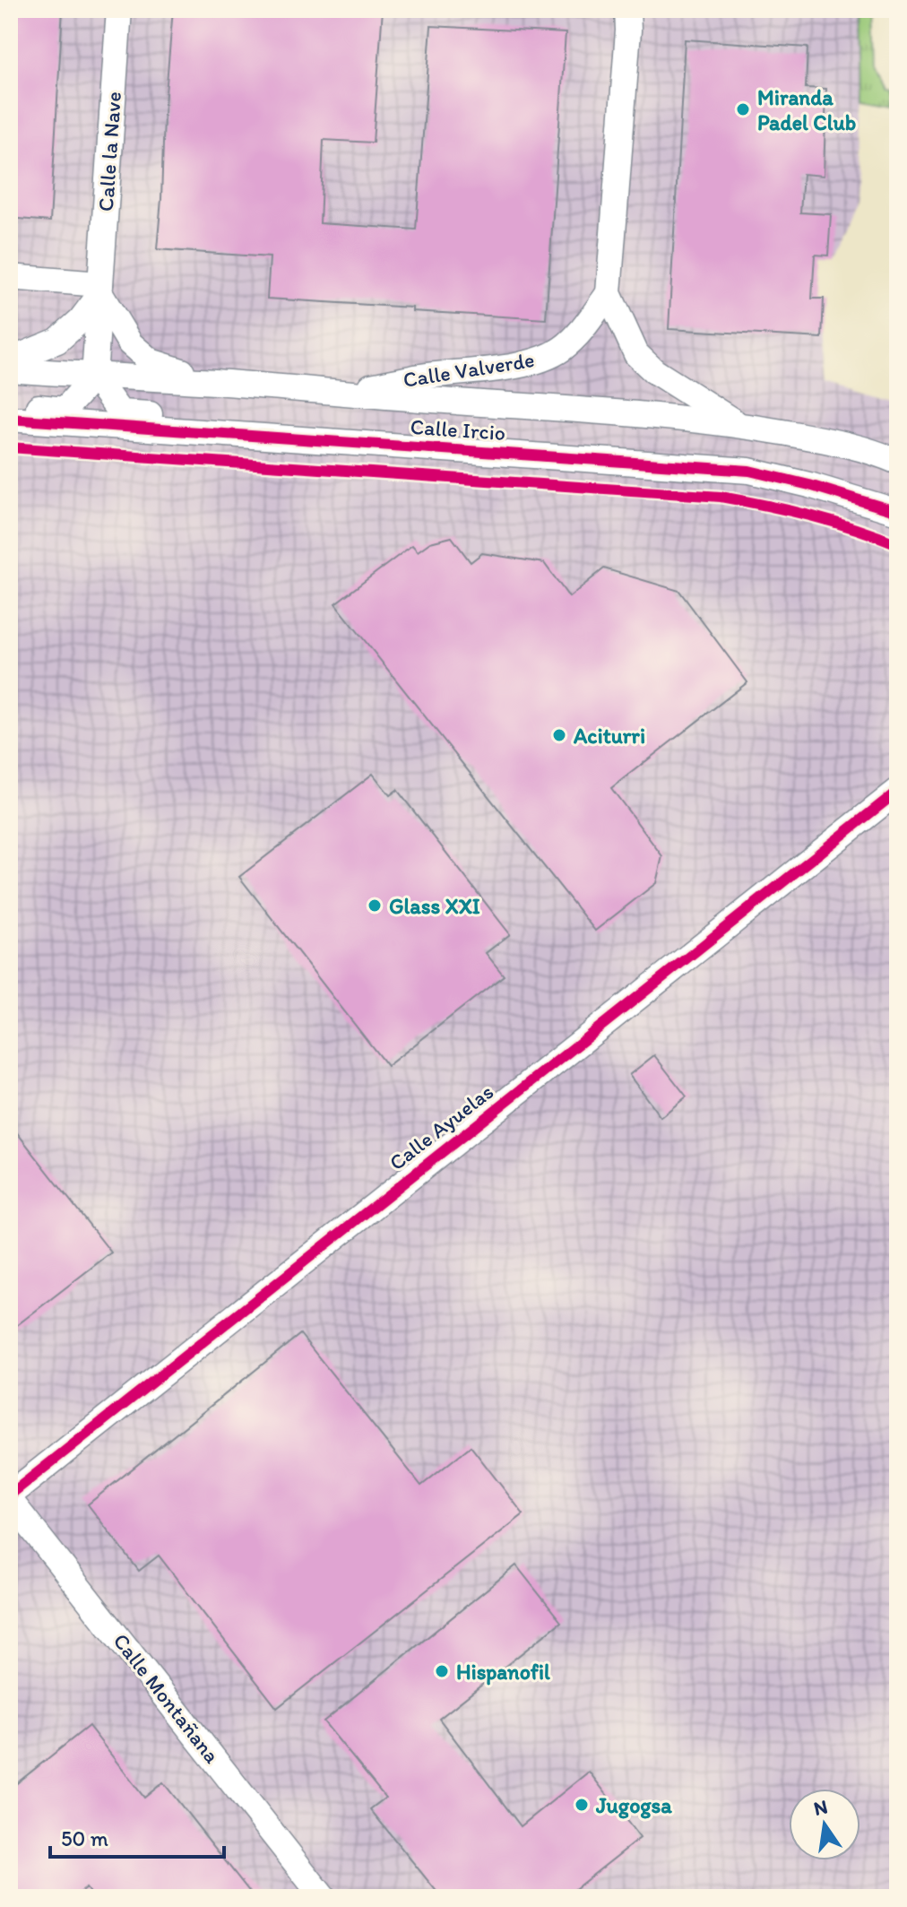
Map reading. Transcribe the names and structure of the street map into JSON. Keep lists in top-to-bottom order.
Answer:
{
  "streets": {
    "street": [
      "Calle la Nave",
      "Calle Valverde",
      "Calle Ircio",
      "Calle Ayuelas",
      "Calle Montañana"
    ]
  },
  "crossings": [
    ["Calle la Nave", "Calle Ircio"],
    ["Calle Valverde", "Calle Ircio"],
    ["Calle Ayuelas", "Calle Montañana"]
  ],
  "places": [
    "Miranda Padel Club",
    "Aciturri",
    "Glass XXI",
    "Hispanofil",
    "Jugogsa"
  ],
  "scale_bar": "50 m",
  "north": "top"
}
